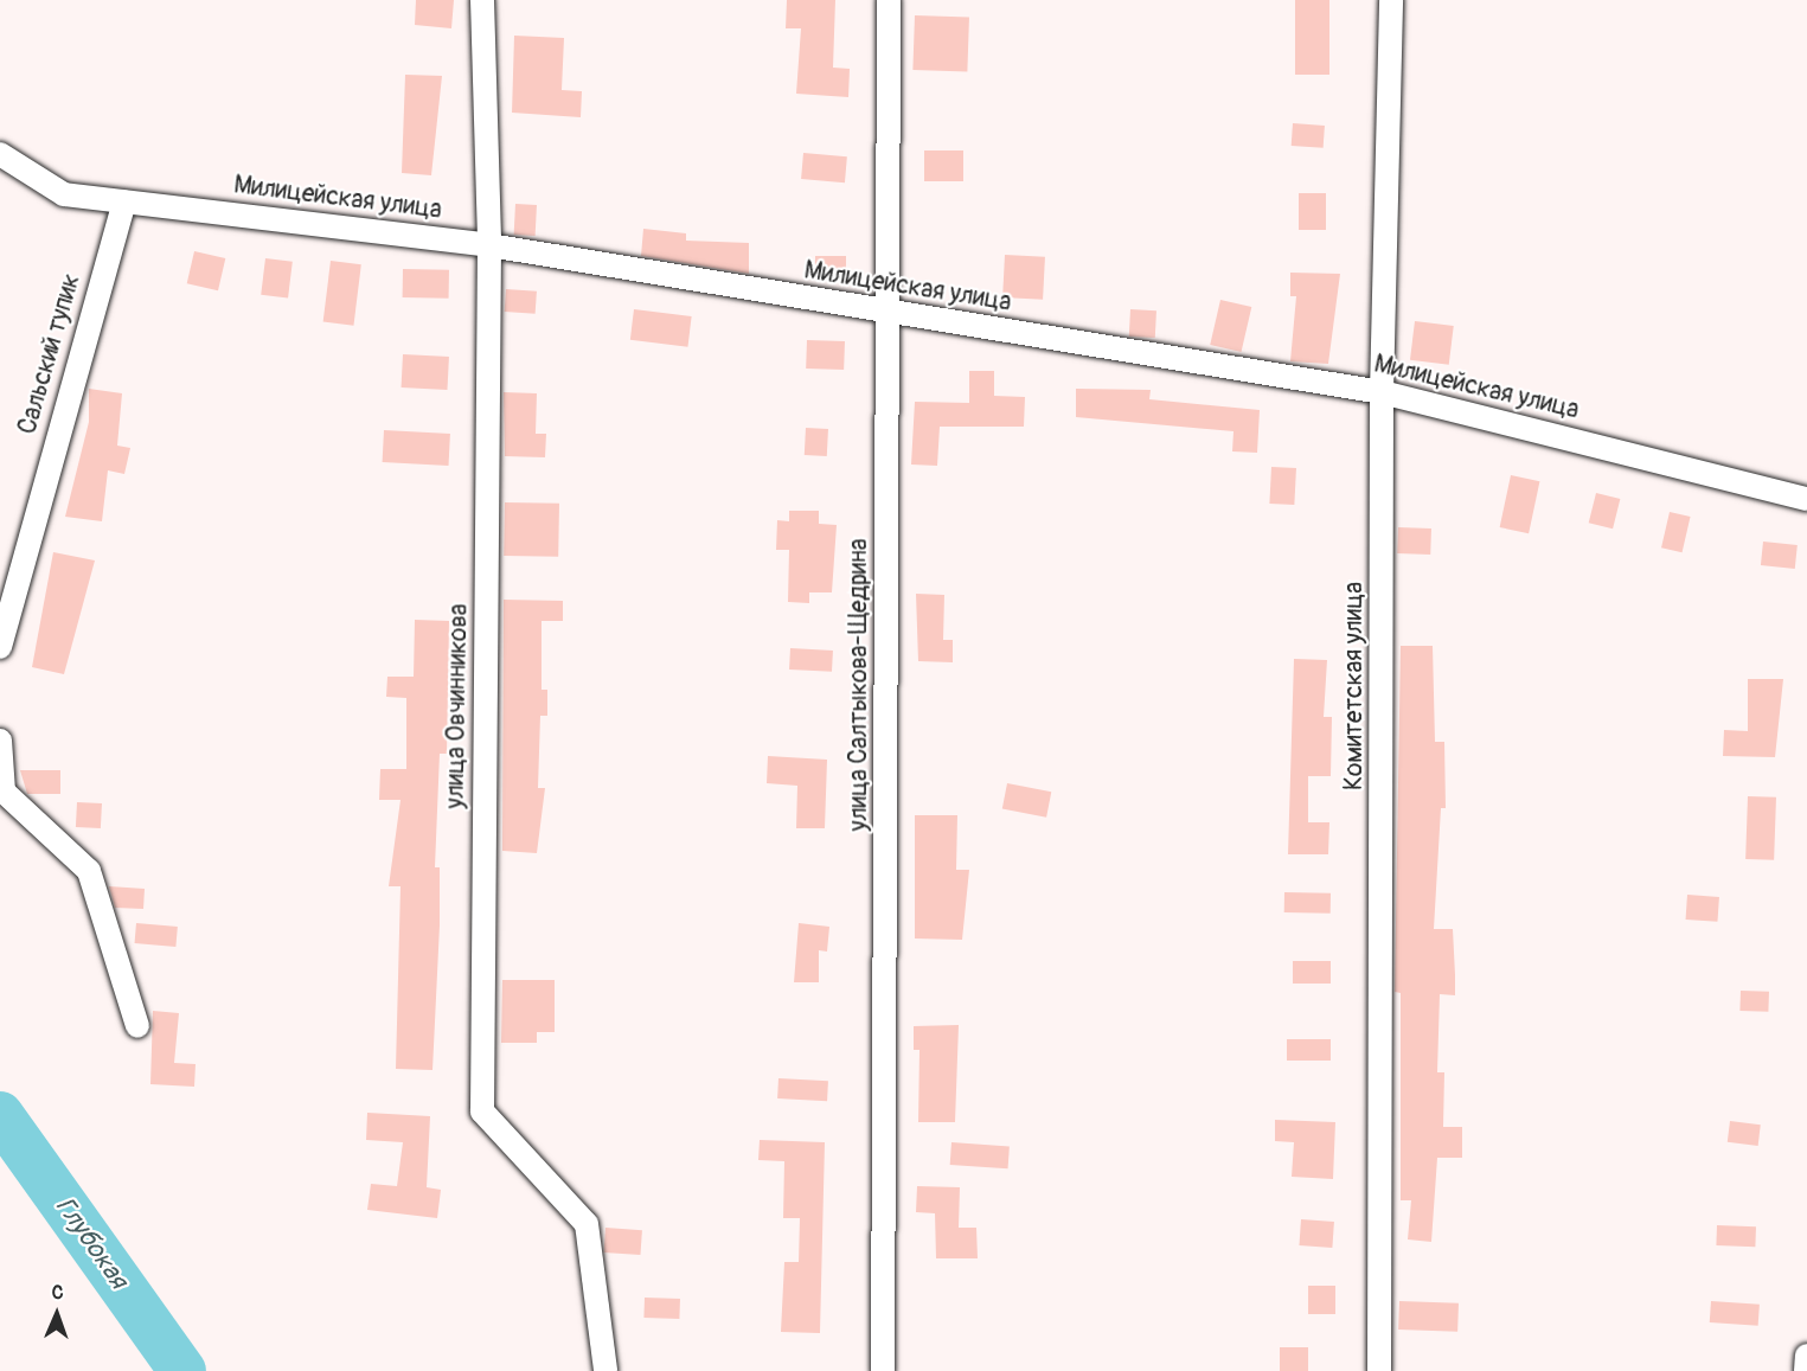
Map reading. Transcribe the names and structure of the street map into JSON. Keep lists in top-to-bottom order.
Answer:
{
  "streets": {
    "street": [
      "Милицейская улица",
      "Сальский тупик",
      "улица Салтыкова-Щедрина",
      "Комитетская улица",
      "улица Овчинникова"
    ]
  },
  "crossings": [
    ["Милицейская улица", "Сальский тупик"],
    ["Милицейская улица", "улица Салтыкова-Щедрина"],
    ["Милицейская улица", "Комитетская улица"],
    ["Милицейская улица", "улица Овчинникова"]
  ],
  "water": ["Глубокая"],
  "north": "top"
}
